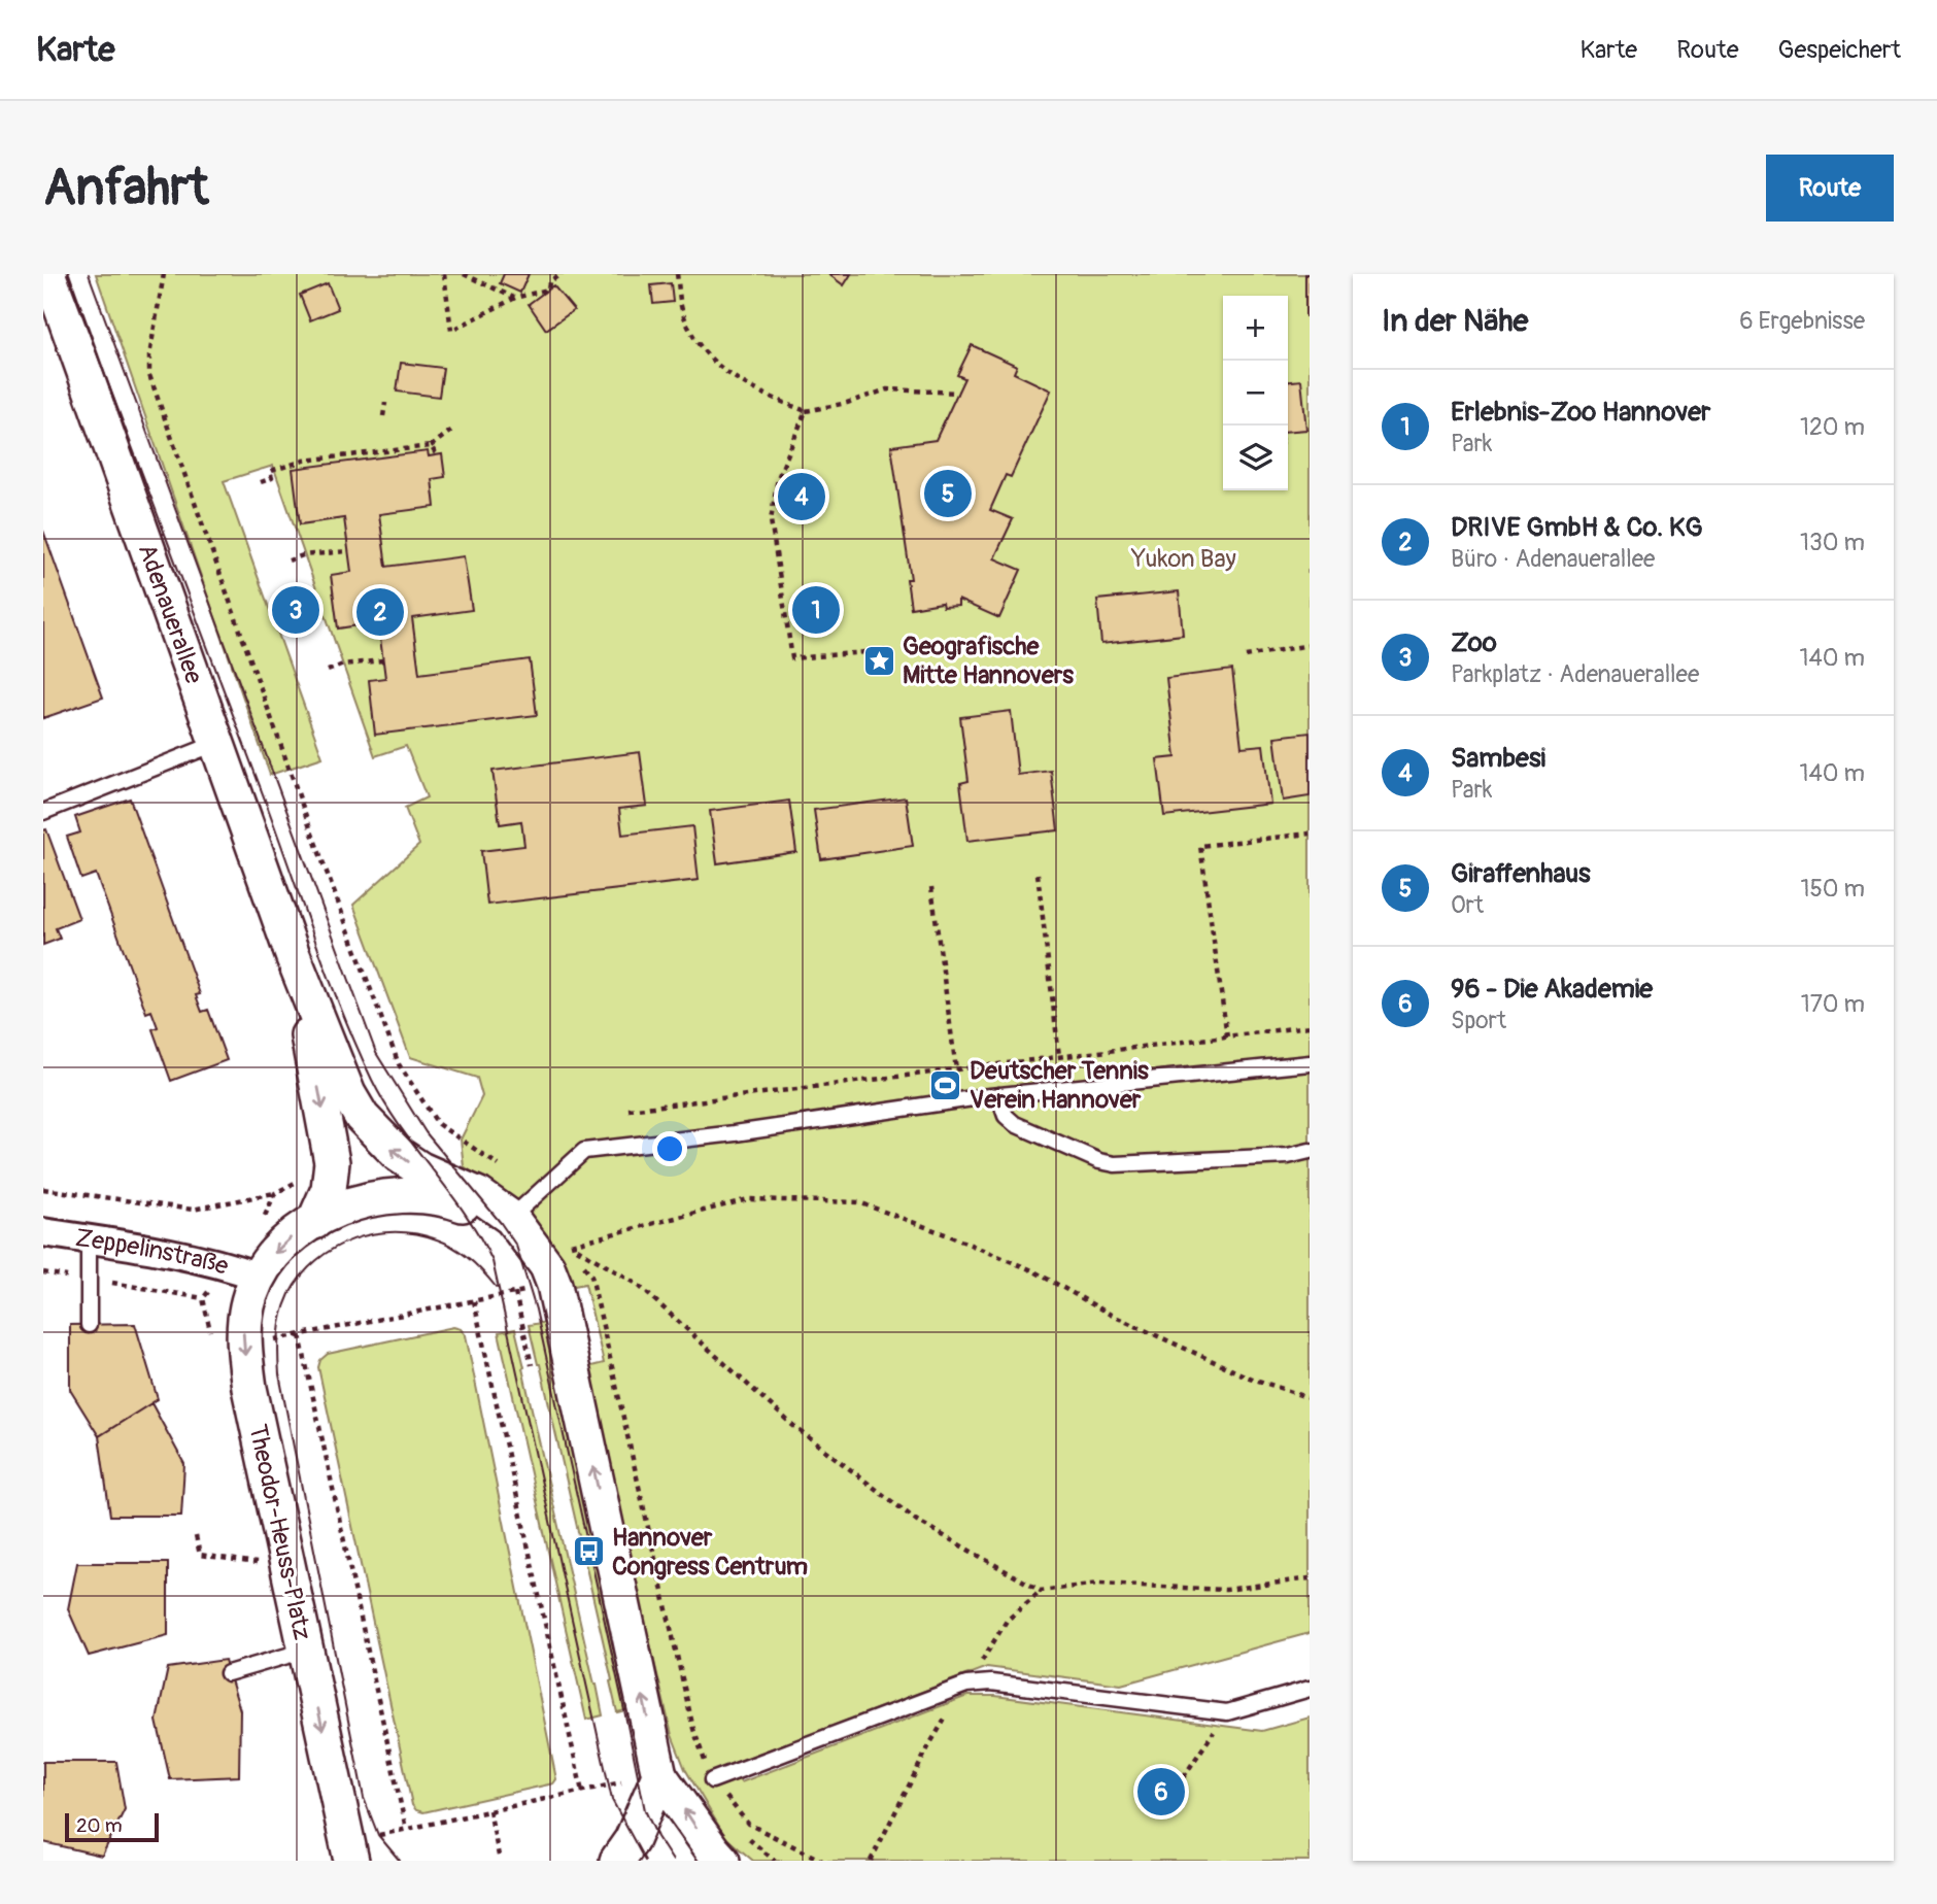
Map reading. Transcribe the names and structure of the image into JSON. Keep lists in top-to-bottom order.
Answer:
{
  "streets": {
    "street": ["Adenauerallee", "Zeppelinstraße", "Theodor-Heuss-Platz"]
  },
  "crossings": [
    ["Adenauerallee", "Theodor-Heuss-Platz"],
    ["Zeppelinstraße", "Theodor-Heuss-Platz"]
  ],
  "parks": ["Yukon Bay"],
  "places": {
    "place": ["Geografische Mitte Hannovers"],
    "sports": ["Deutscher Tennis Verein Hannover"],
    "bus stop": ["Hannover Congress Centrum"]
  },
  "scale_bar": "20 m",
  "page": {
    "header": "Karte",
    "nav": ["Karte", "Route", "Gespeichert"],
    "buttons": "Route",
    "title": "Anfahrt",
    "heading": ["In der Nähe", "6 Ergebnisse"],
    "map_buttons": ["+", "−"],
    "list": [
      {
        "mark": "1",
        "name": "Erlebnis-Zoo Hannover",
        "note": "Park",
        "value": "120 m"
      },
      {
        "mark": "2",
        "name": "DRIVE GmbH & Co. KG",
        "note": "Büro · Adenauerallee",
        "value": "130 m"
      },
      {
        "mark": "3",
        "name": "Zoo",
        "note": "Parkplatz · Adenauerallee",
        "value": "140 m"
      },
      {
        "mark": "4",
        "name": "Sambesi",
        "note": "Park",
        "value": "140 m"
      },
      {
        "mark": "5",
        "name": "Giraffenhaus",
        "note": "Ort",
        "value": "150 m"
      },
      {
        "mark": "6",
        "name": "96 - Die Akademie",
        "note": "Sport",
        "value": "170 m"
      }
    ],
    "pins": [
      "5",
      "4",
      "1",
      "3",
      "2",
      "6"
    ],
    "scale": "20 m"
  }
}
